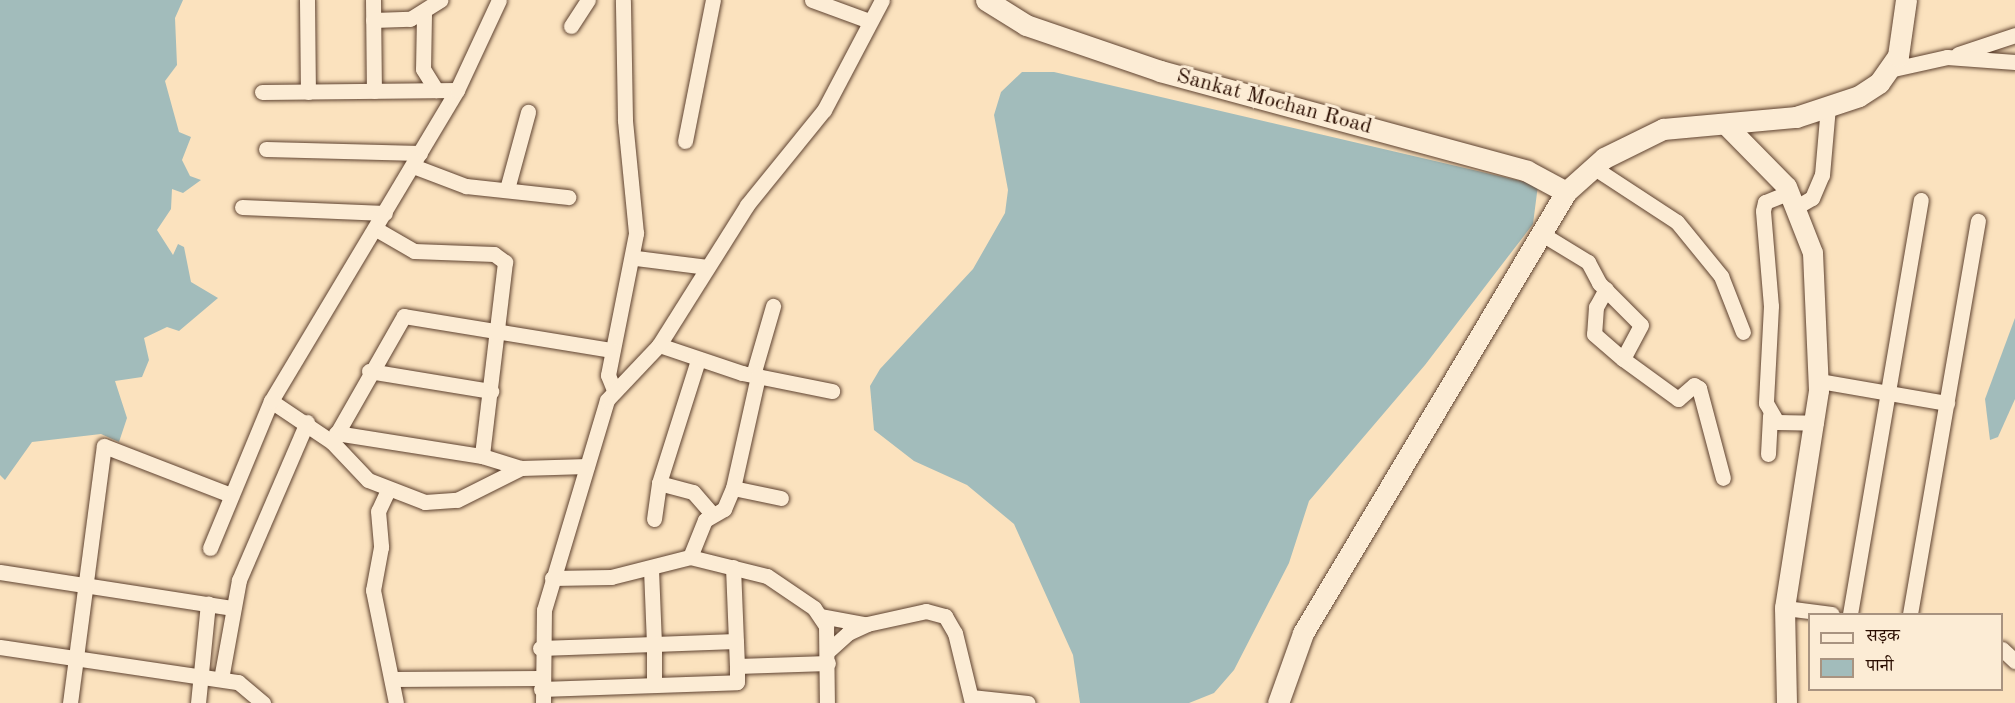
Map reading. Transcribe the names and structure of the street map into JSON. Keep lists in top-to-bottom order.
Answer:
{
  "streets": {
    "main road": ["Sankat Mochan Road"]
  },
  "legend": ["सड़क", "पानी"]
}
